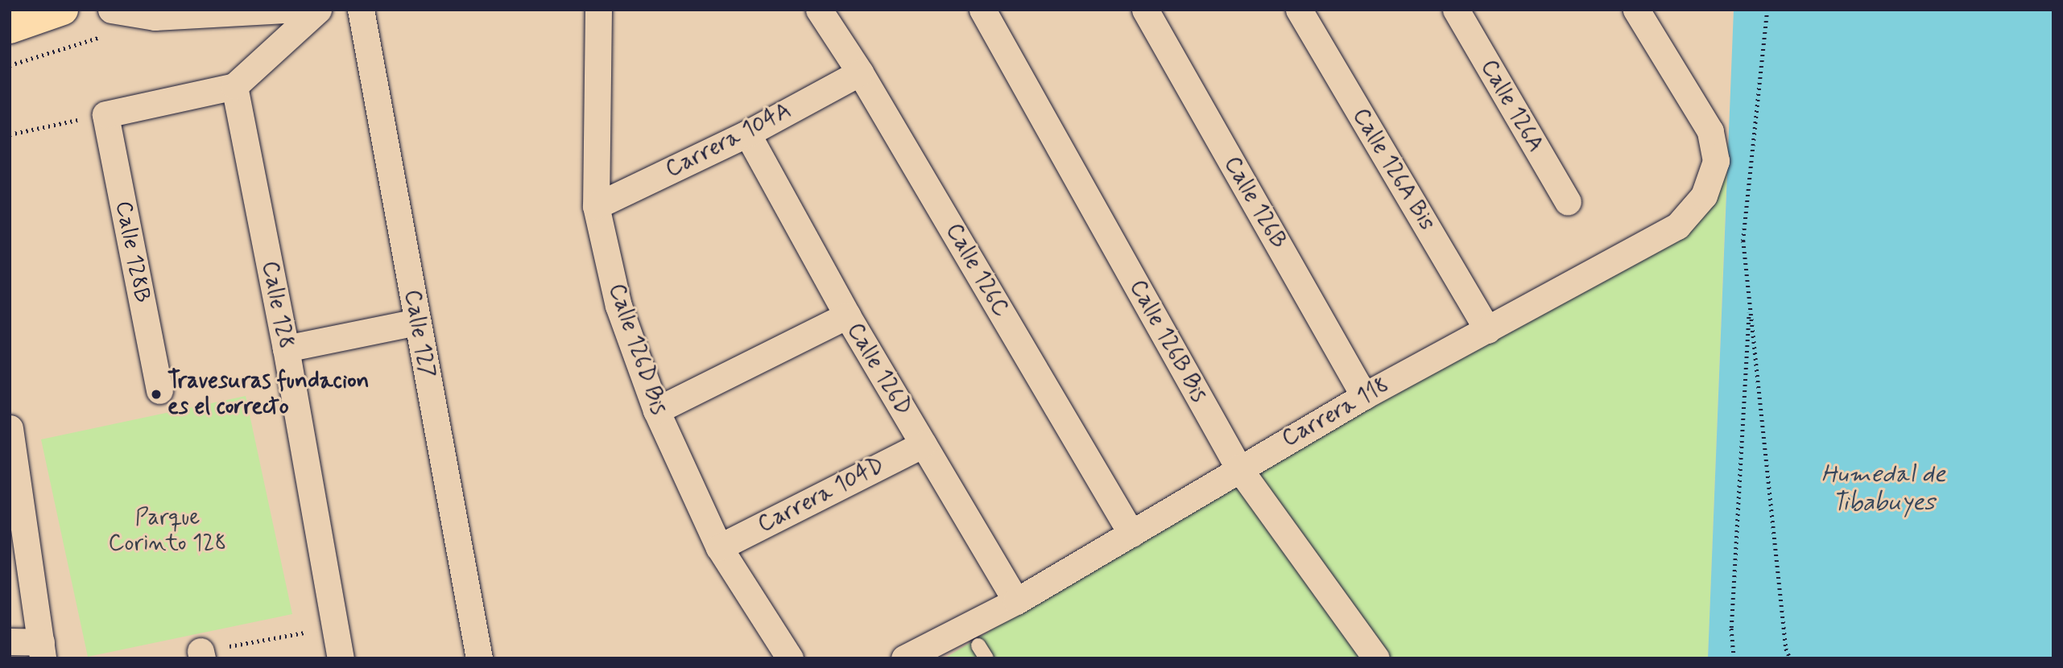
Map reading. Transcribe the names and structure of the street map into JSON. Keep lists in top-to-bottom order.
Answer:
{
  "streets": {
    "street": [
      "Calle 126A",
      "Carrera 104A",
      "Calle 126A Bis",
      "Calle 126B",
      "Calle 128B",
      "Calle 126C",
      "Calle 128",
      "Calle 127",
      "Calle 126B Bis",
      "Calle 126D Bis",
      "Calle 126D",
      "Carrera 118",
      "Carrera 104D"
    ]
  },
  "crossings": [
    ["Carrera 104A", "Calle 126C"],
    ["Carrera 104A", "Calle 126D Bis"],
    ["Carrera 104A", "Calle 126D"],
    ["Calle 126A Bis", "Carrera 118"],
    ["Calle 126B", "Carrera 118"],
    ["Calle 126C", "Carrera 118"],
    ["Calle 126B Bis", "Carrera 118"],
    ["Calle 126D Bis", "Carrera 104D"],
    ["Calle 126D", "Carrera 118"],
    ["Calle 126D", "Carrera 104D"]
  ],
  "water": ["Humedal de Tibabuyes"],
  "parks": ["Parque Corinto 128"],
  "places": ["Travesuras fundacion es el correcto"]
}
